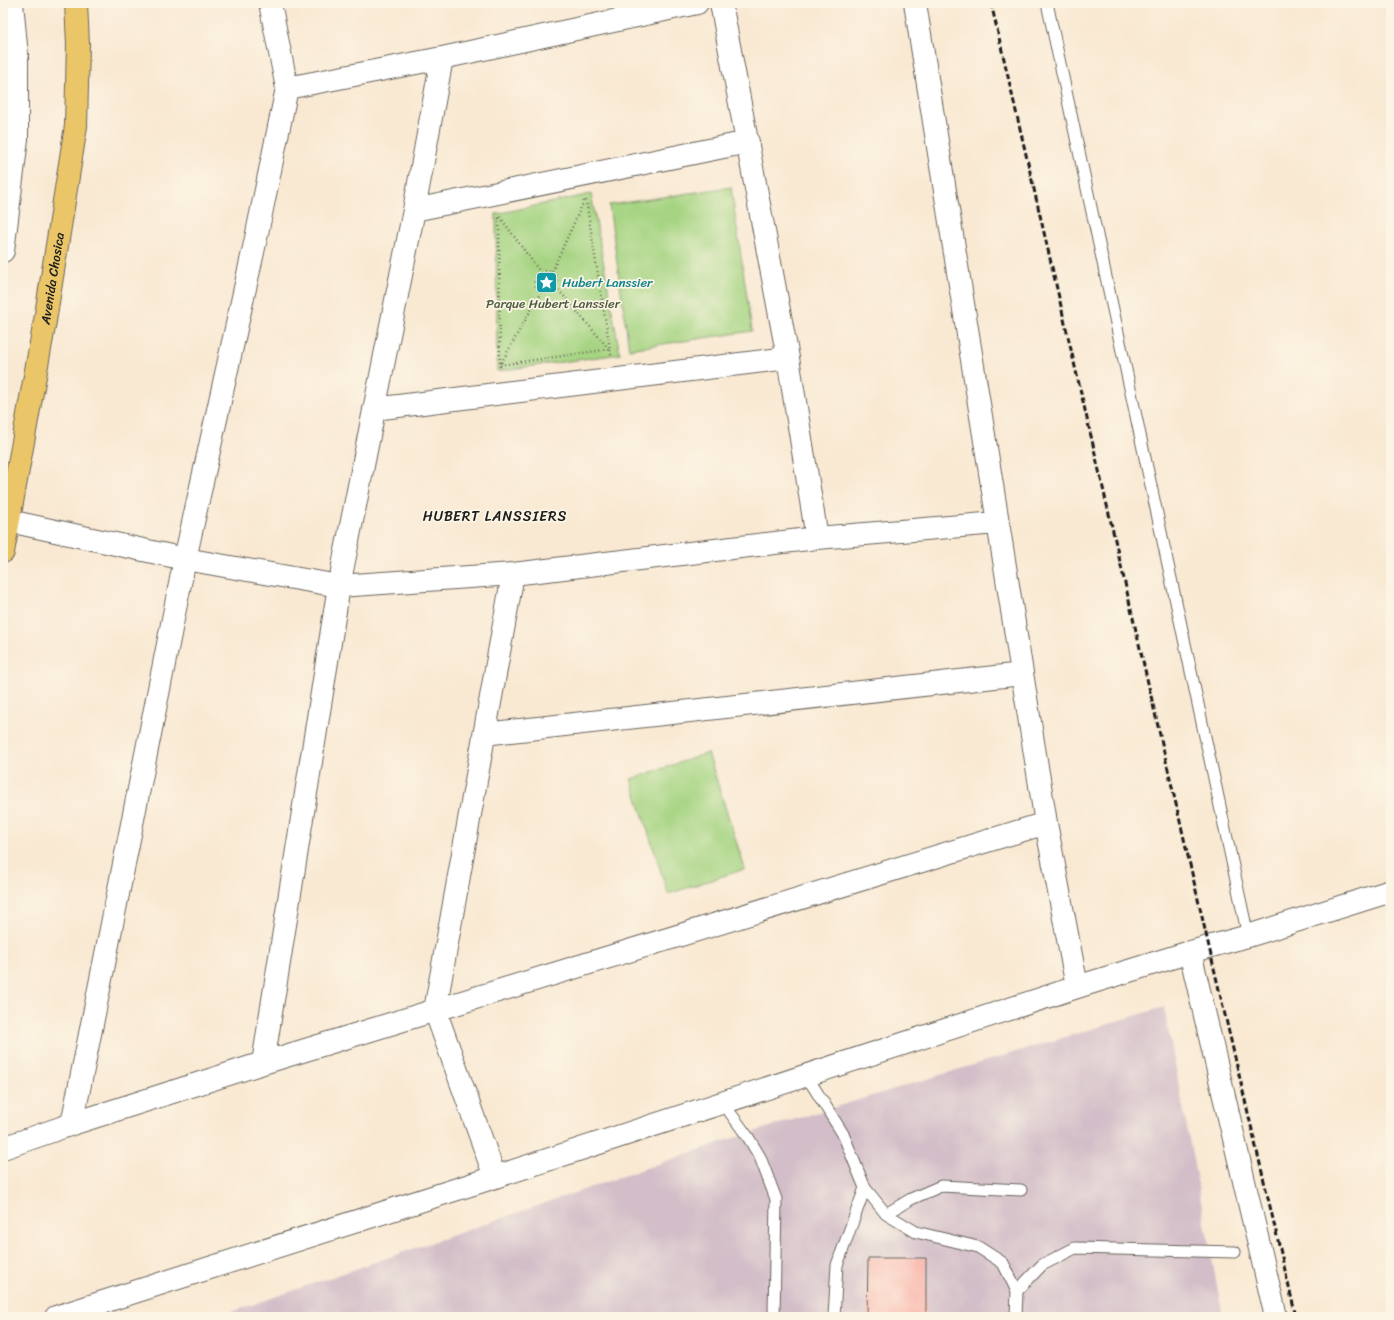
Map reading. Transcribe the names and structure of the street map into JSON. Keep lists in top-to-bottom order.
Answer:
{
  "streets": {
    "main road": ["Avenida Chosica"]
  },
  "districts": ["HUBERT LANSSIERS"],
  "parks": ["Parque Hubert Lanssier"],
  "places": {
    "place": ["Hubert Lanssier"]
  }
}
